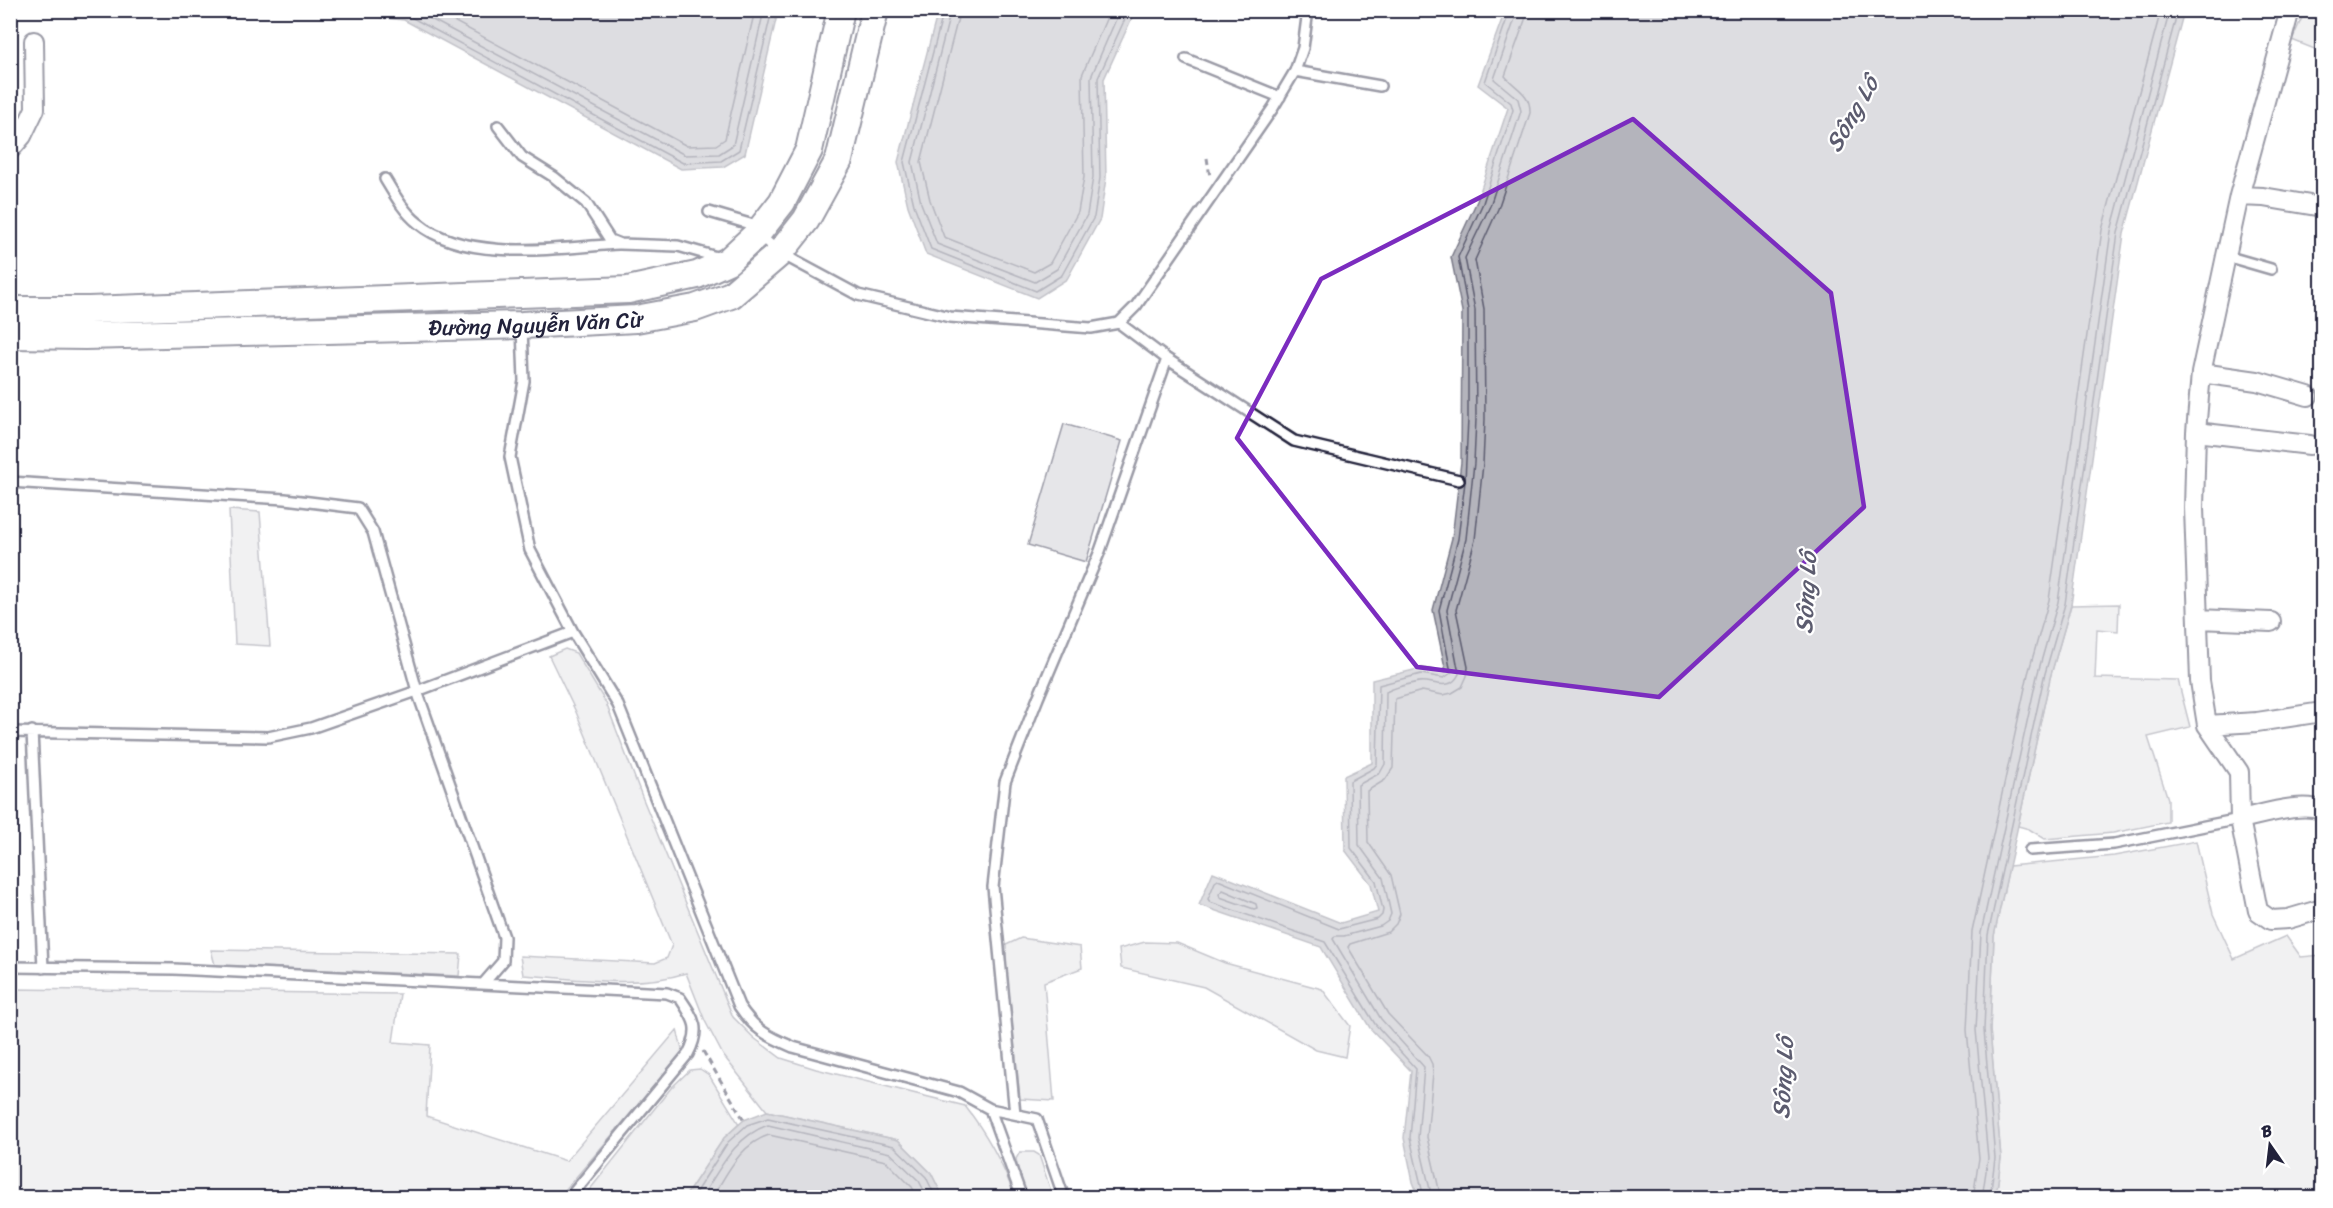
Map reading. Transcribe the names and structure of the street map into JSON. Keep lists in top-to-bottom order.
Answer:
{
  "streets": {
    "main road": ["Đường Nguyễn Văn Cừ"]
  },
  "water": ["Sông Lô"],
  "north": "top"
}
